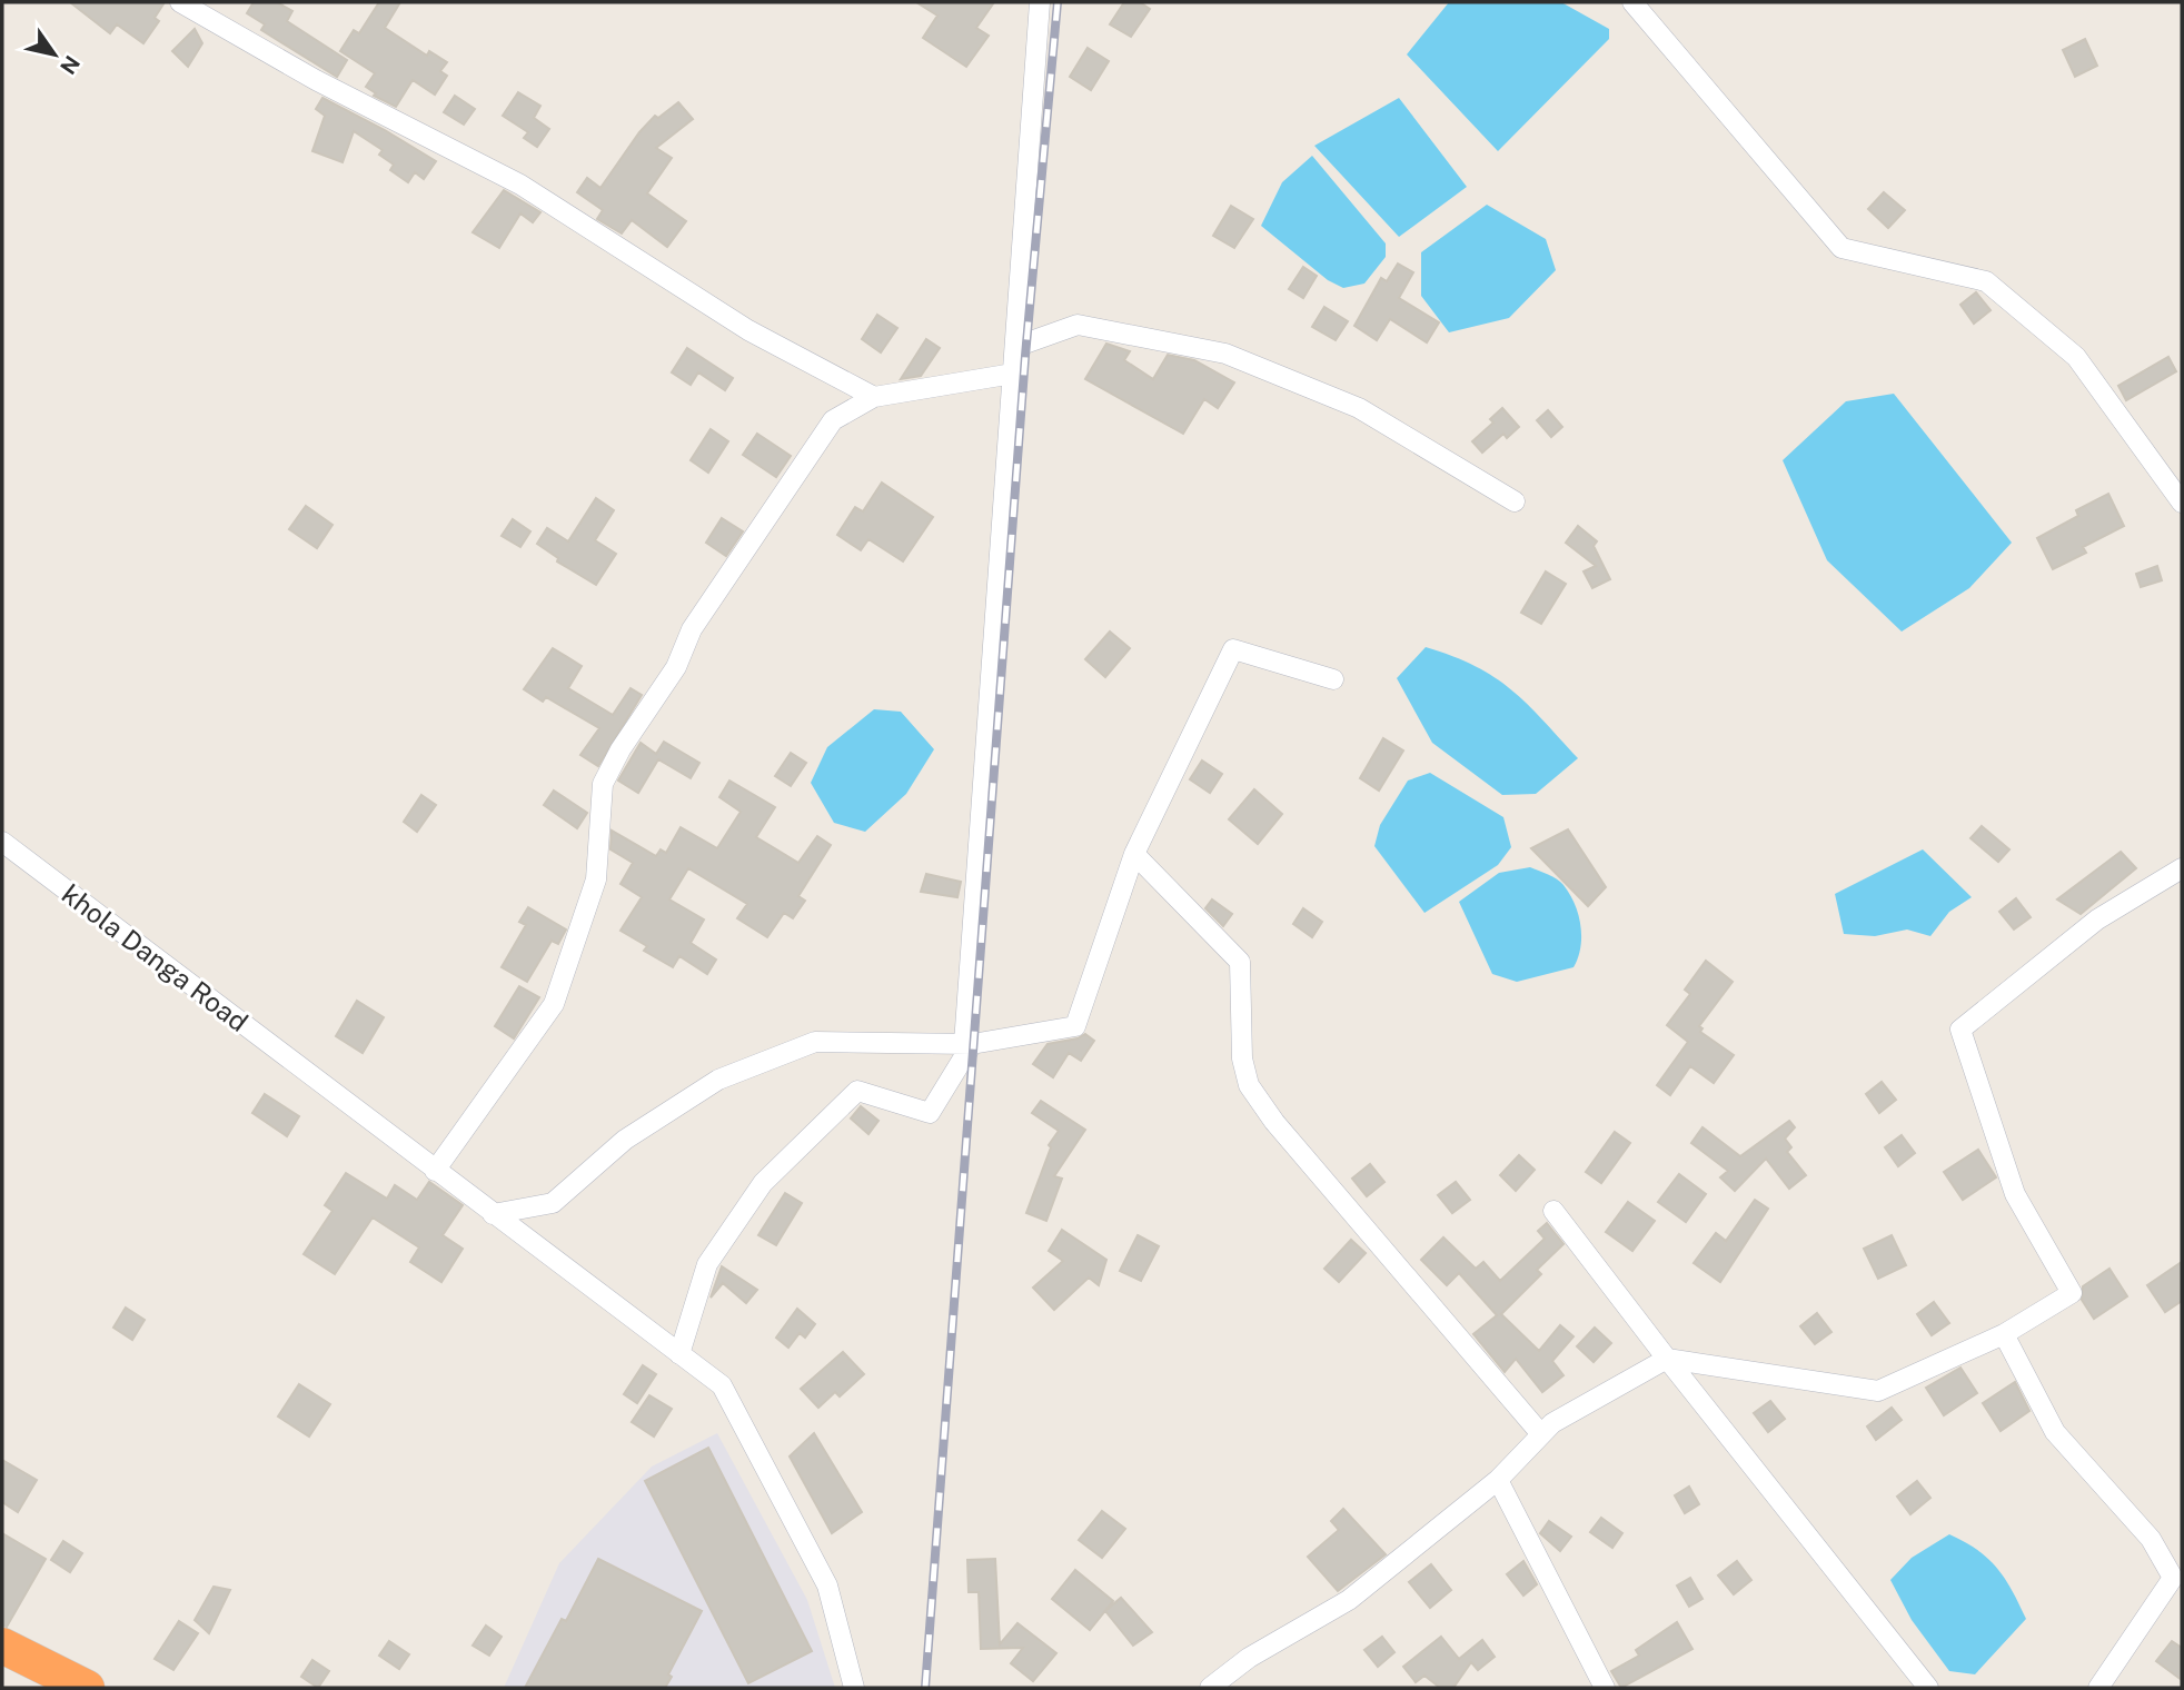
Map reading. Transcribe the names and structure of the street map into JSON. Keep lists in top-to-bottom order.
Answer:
{
  "streets": {
    "street": ["khola Danga Road"]
  },
  "north": "bottom right"
}
